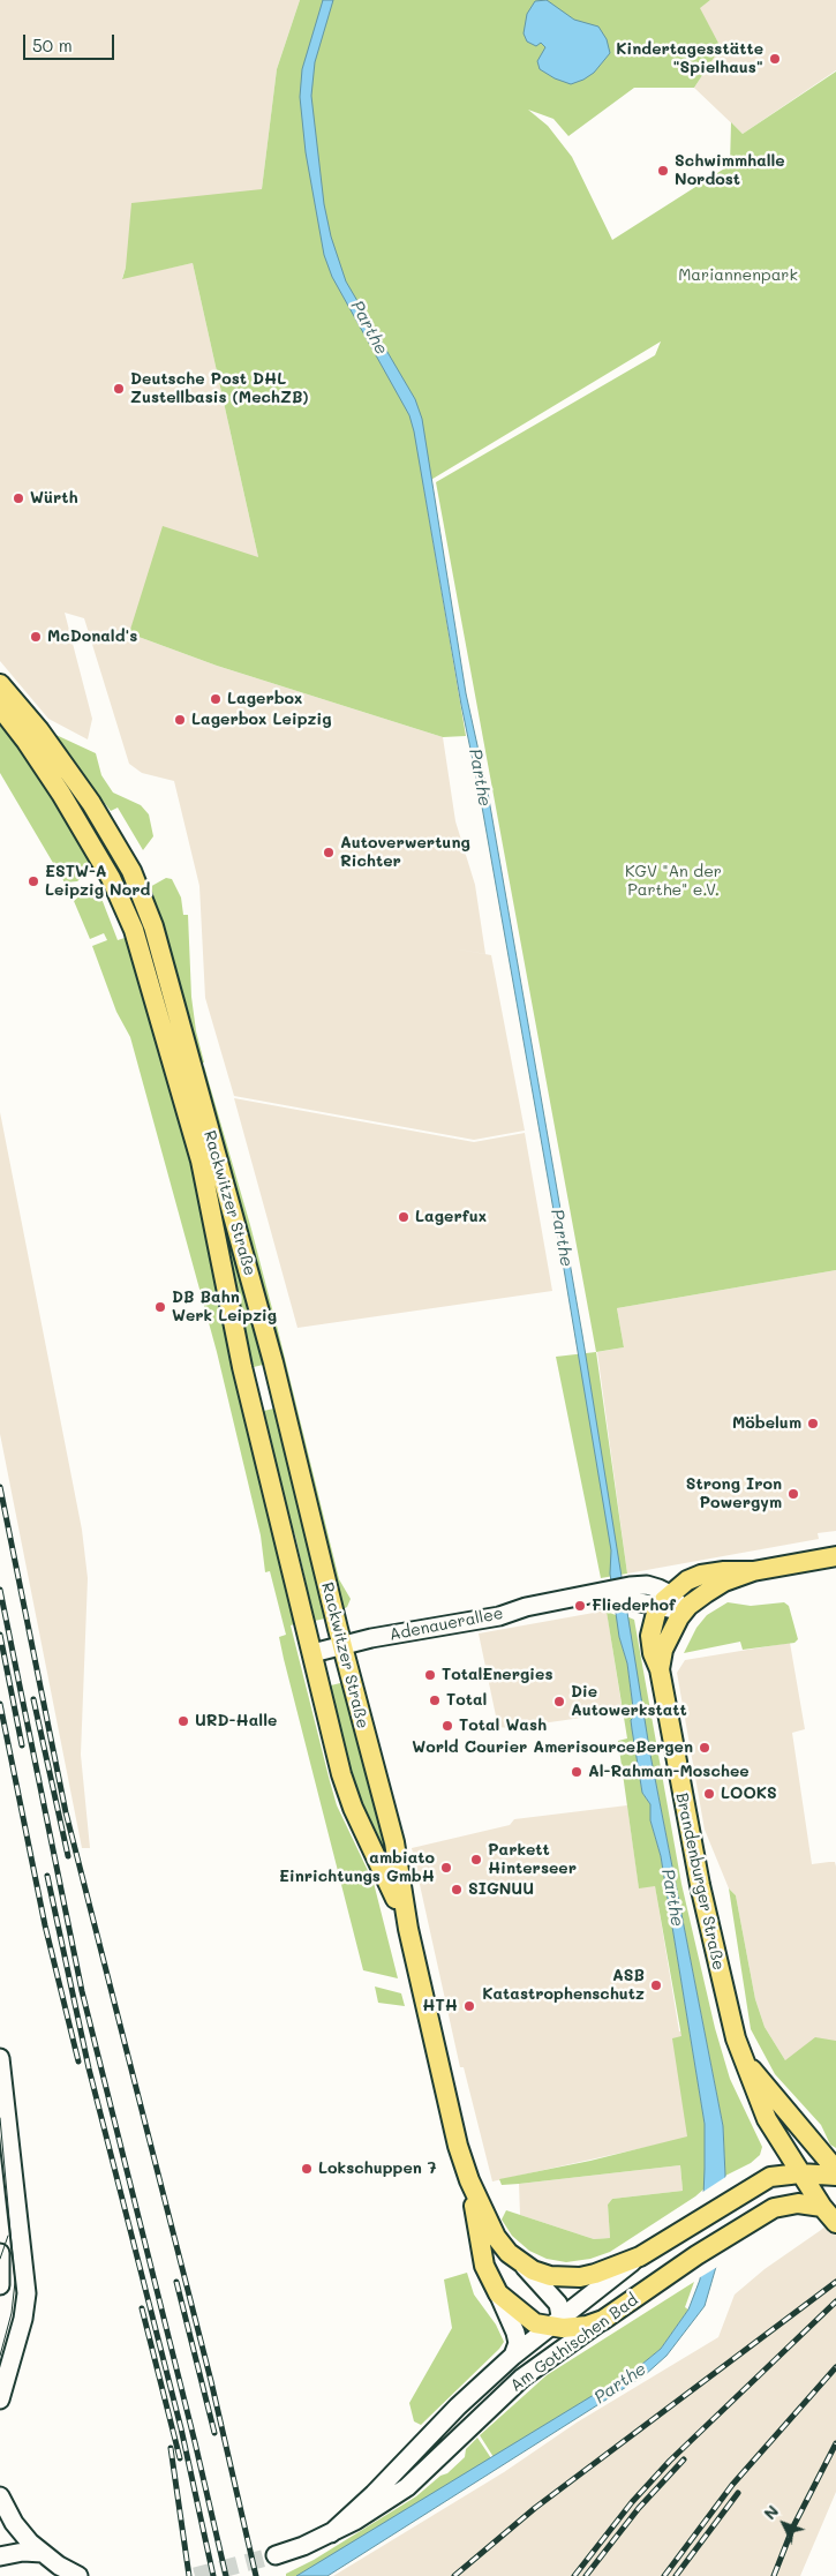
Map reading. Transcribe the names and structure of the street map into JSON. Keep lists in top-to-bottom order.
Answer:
{
  "streets": {
    "main road": [
      "Rackwitzer Straße",
      "Adenauerallee",
      "Brandenburger Straße",
      "Am Gothischen Bad"
    ]
  },
  "crossings": [
    ["Rackwitzer Straße", "Adenauerallee"],
    ["Rackwitzer Straße", "Am Gothischen Bad"],
    ["Adenauerallee", "Brandenburger Straße"],
    ["Brandenburger Straße", "Am Gothischen Bad"]
  ],
  "water": ["Parthe"],
  "parks": ["Mariannenpark", "KGV \"An der Parthe\" e.V."],
  "places": [
    "Kindertagesstätte \"Spielhaus\"",
    "Schwimmhalle Nordost",
    "Deutsche Post DHL Zustellbasis (MechZB)",
    "Würth",
    "McDonald's",
    "Lagerbox",
    "Lagerbox Leipzig",
    "Autoverwertung Richter",
    "ESTW-A Leipzig Nord",
    "Lagerfux",
    "DB Bahn Werk Leipzig",
    "Möbelum",
    "Strong Iron Powergym",
    "Fliederhof",
    "TotalEnergies",
    "Total",
    "Die Autowerkstatt",
    "URD-Halle",
    "Total Wash",
    "World Courier AmerisourceBergen",
    "Al-Rahman-Moschee",
    "LOOKS",
    "Parkett Hinterseer",
    "ambiato Einrichtungs GmbH",
    "SIGNUU",
    "ASB Katastrophenschutz",
    "HTH",
    "Lokschuppen 7"
  ],
  "scale_bar": "50 m",
  "north": "top left"
}
